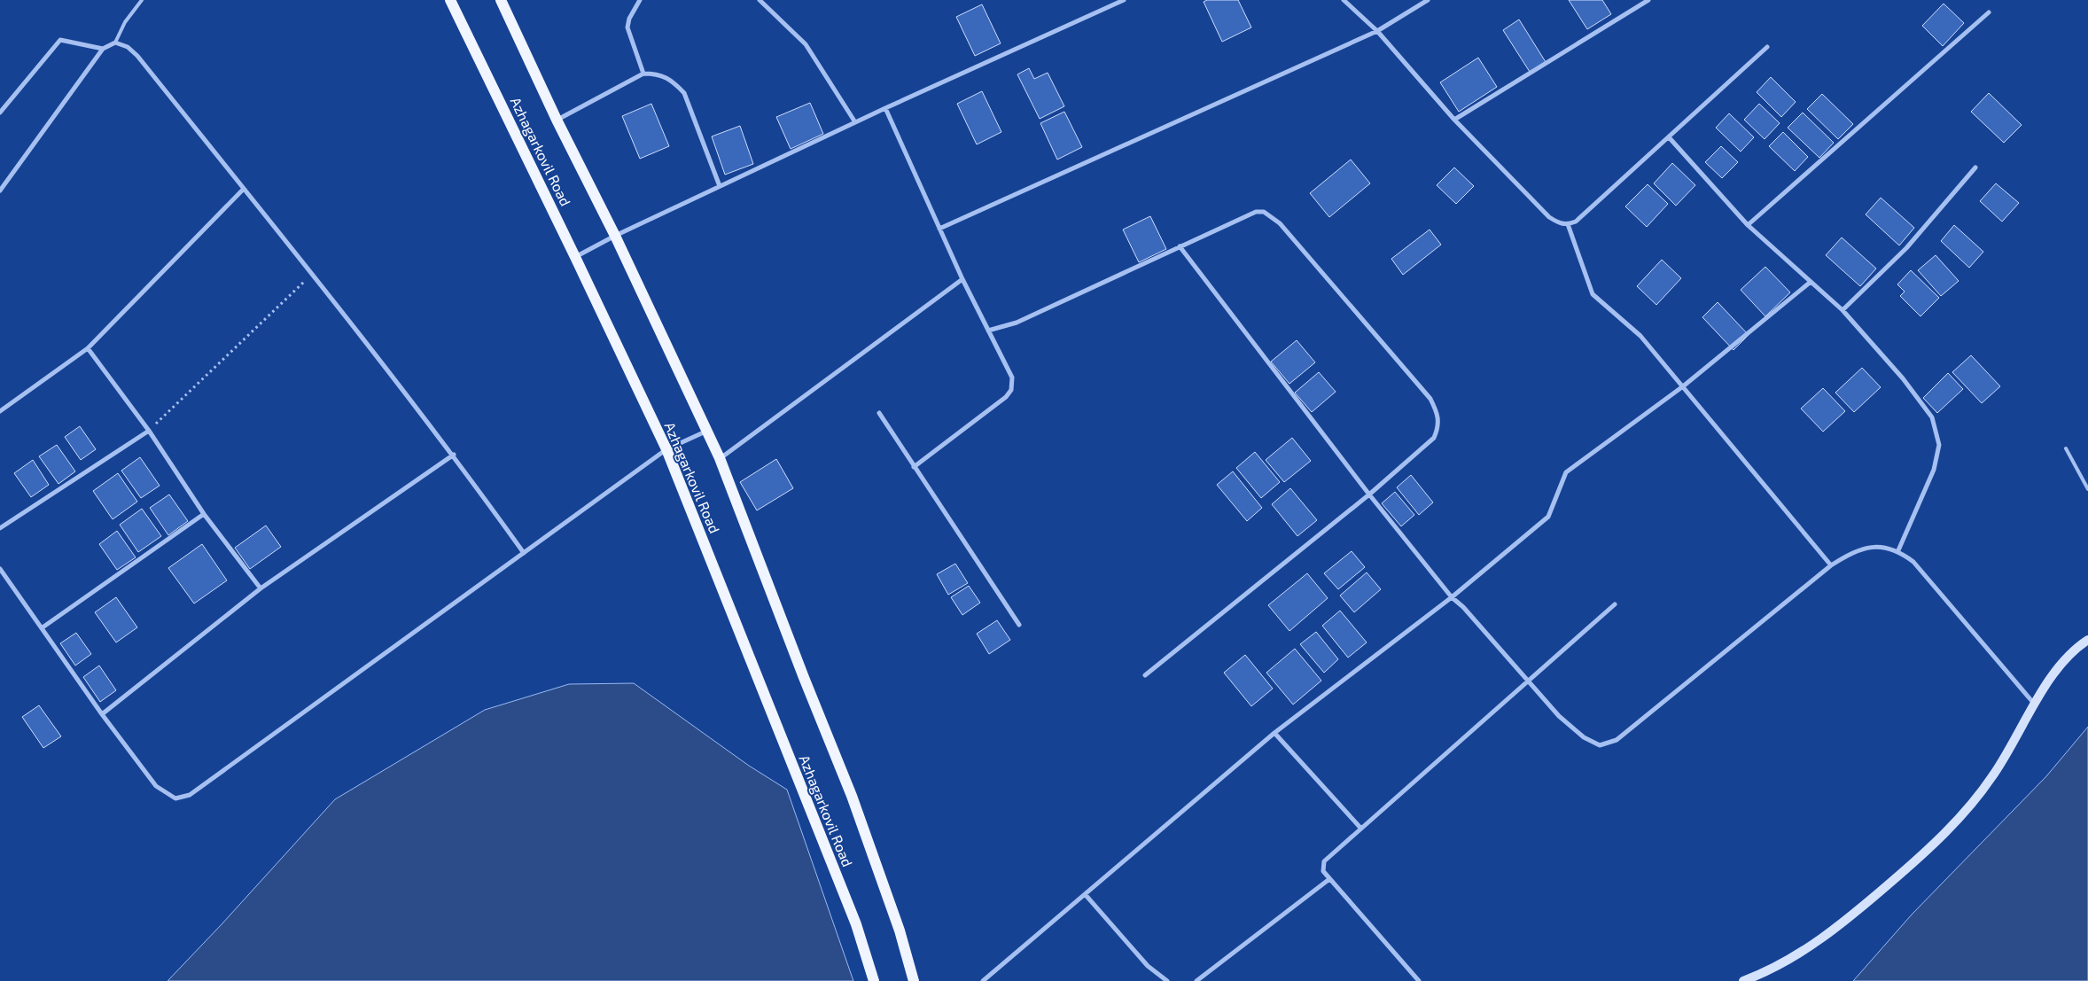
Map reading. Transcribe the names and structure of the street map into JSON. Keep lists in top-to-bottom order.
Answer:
{
  "streets": {
    "main road": ["Azhagarkovil Road"]
  }
}
